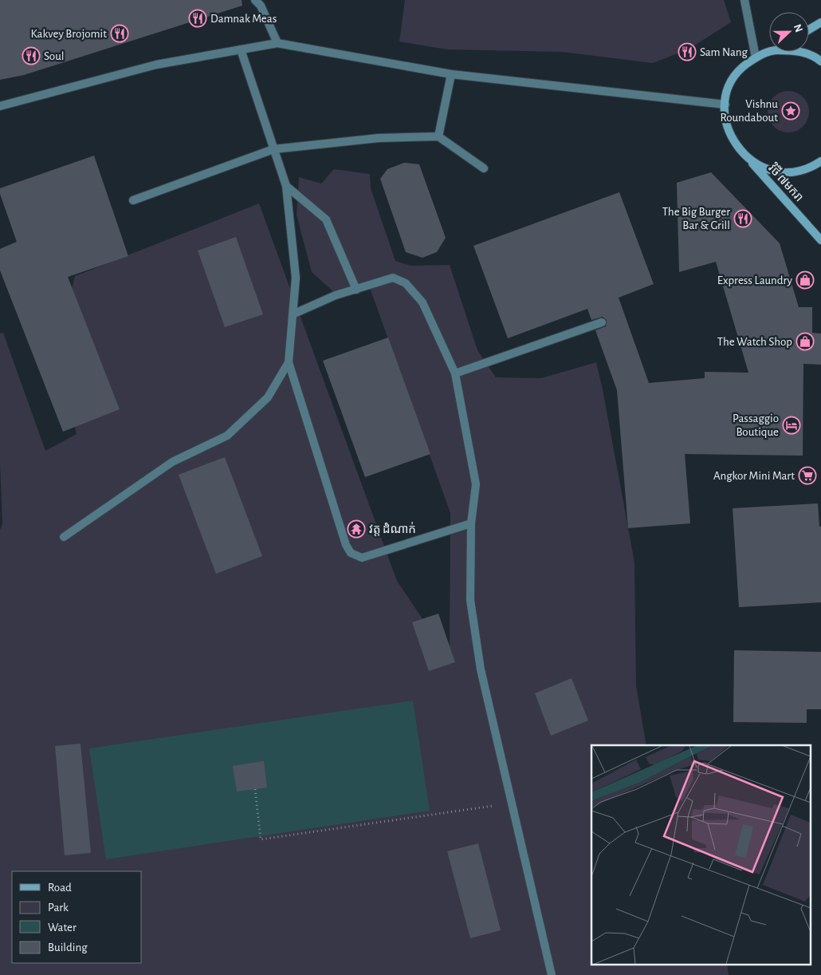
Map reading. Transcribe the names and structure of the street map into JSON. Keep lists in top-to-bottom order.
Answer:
{
  "streets": {
    "main road": ["វិថី ៧មករា"]
  },
  "places": {
    "restaurant": [
      "Damnak Meas",
      "Kakvey Brojomit",
      "Sam Nang",
      "Soul",
      "The Big Burger Bar & Grill"
    ],
    "place": ["Vishnu Roundabout"],
    "shop": ["Express Laundry", "The Watch Shop"],
    "hotel": ["Passaggio Boutique"],
    "supermarket": ["Angkor Mini Mart"],
    "temple": ["វត្ត ដំំណាក់"]
  },
  "legend": [
    "Road",
    "Park",
    "Water",
    "Building"
  ],
  "north": "right"
}
